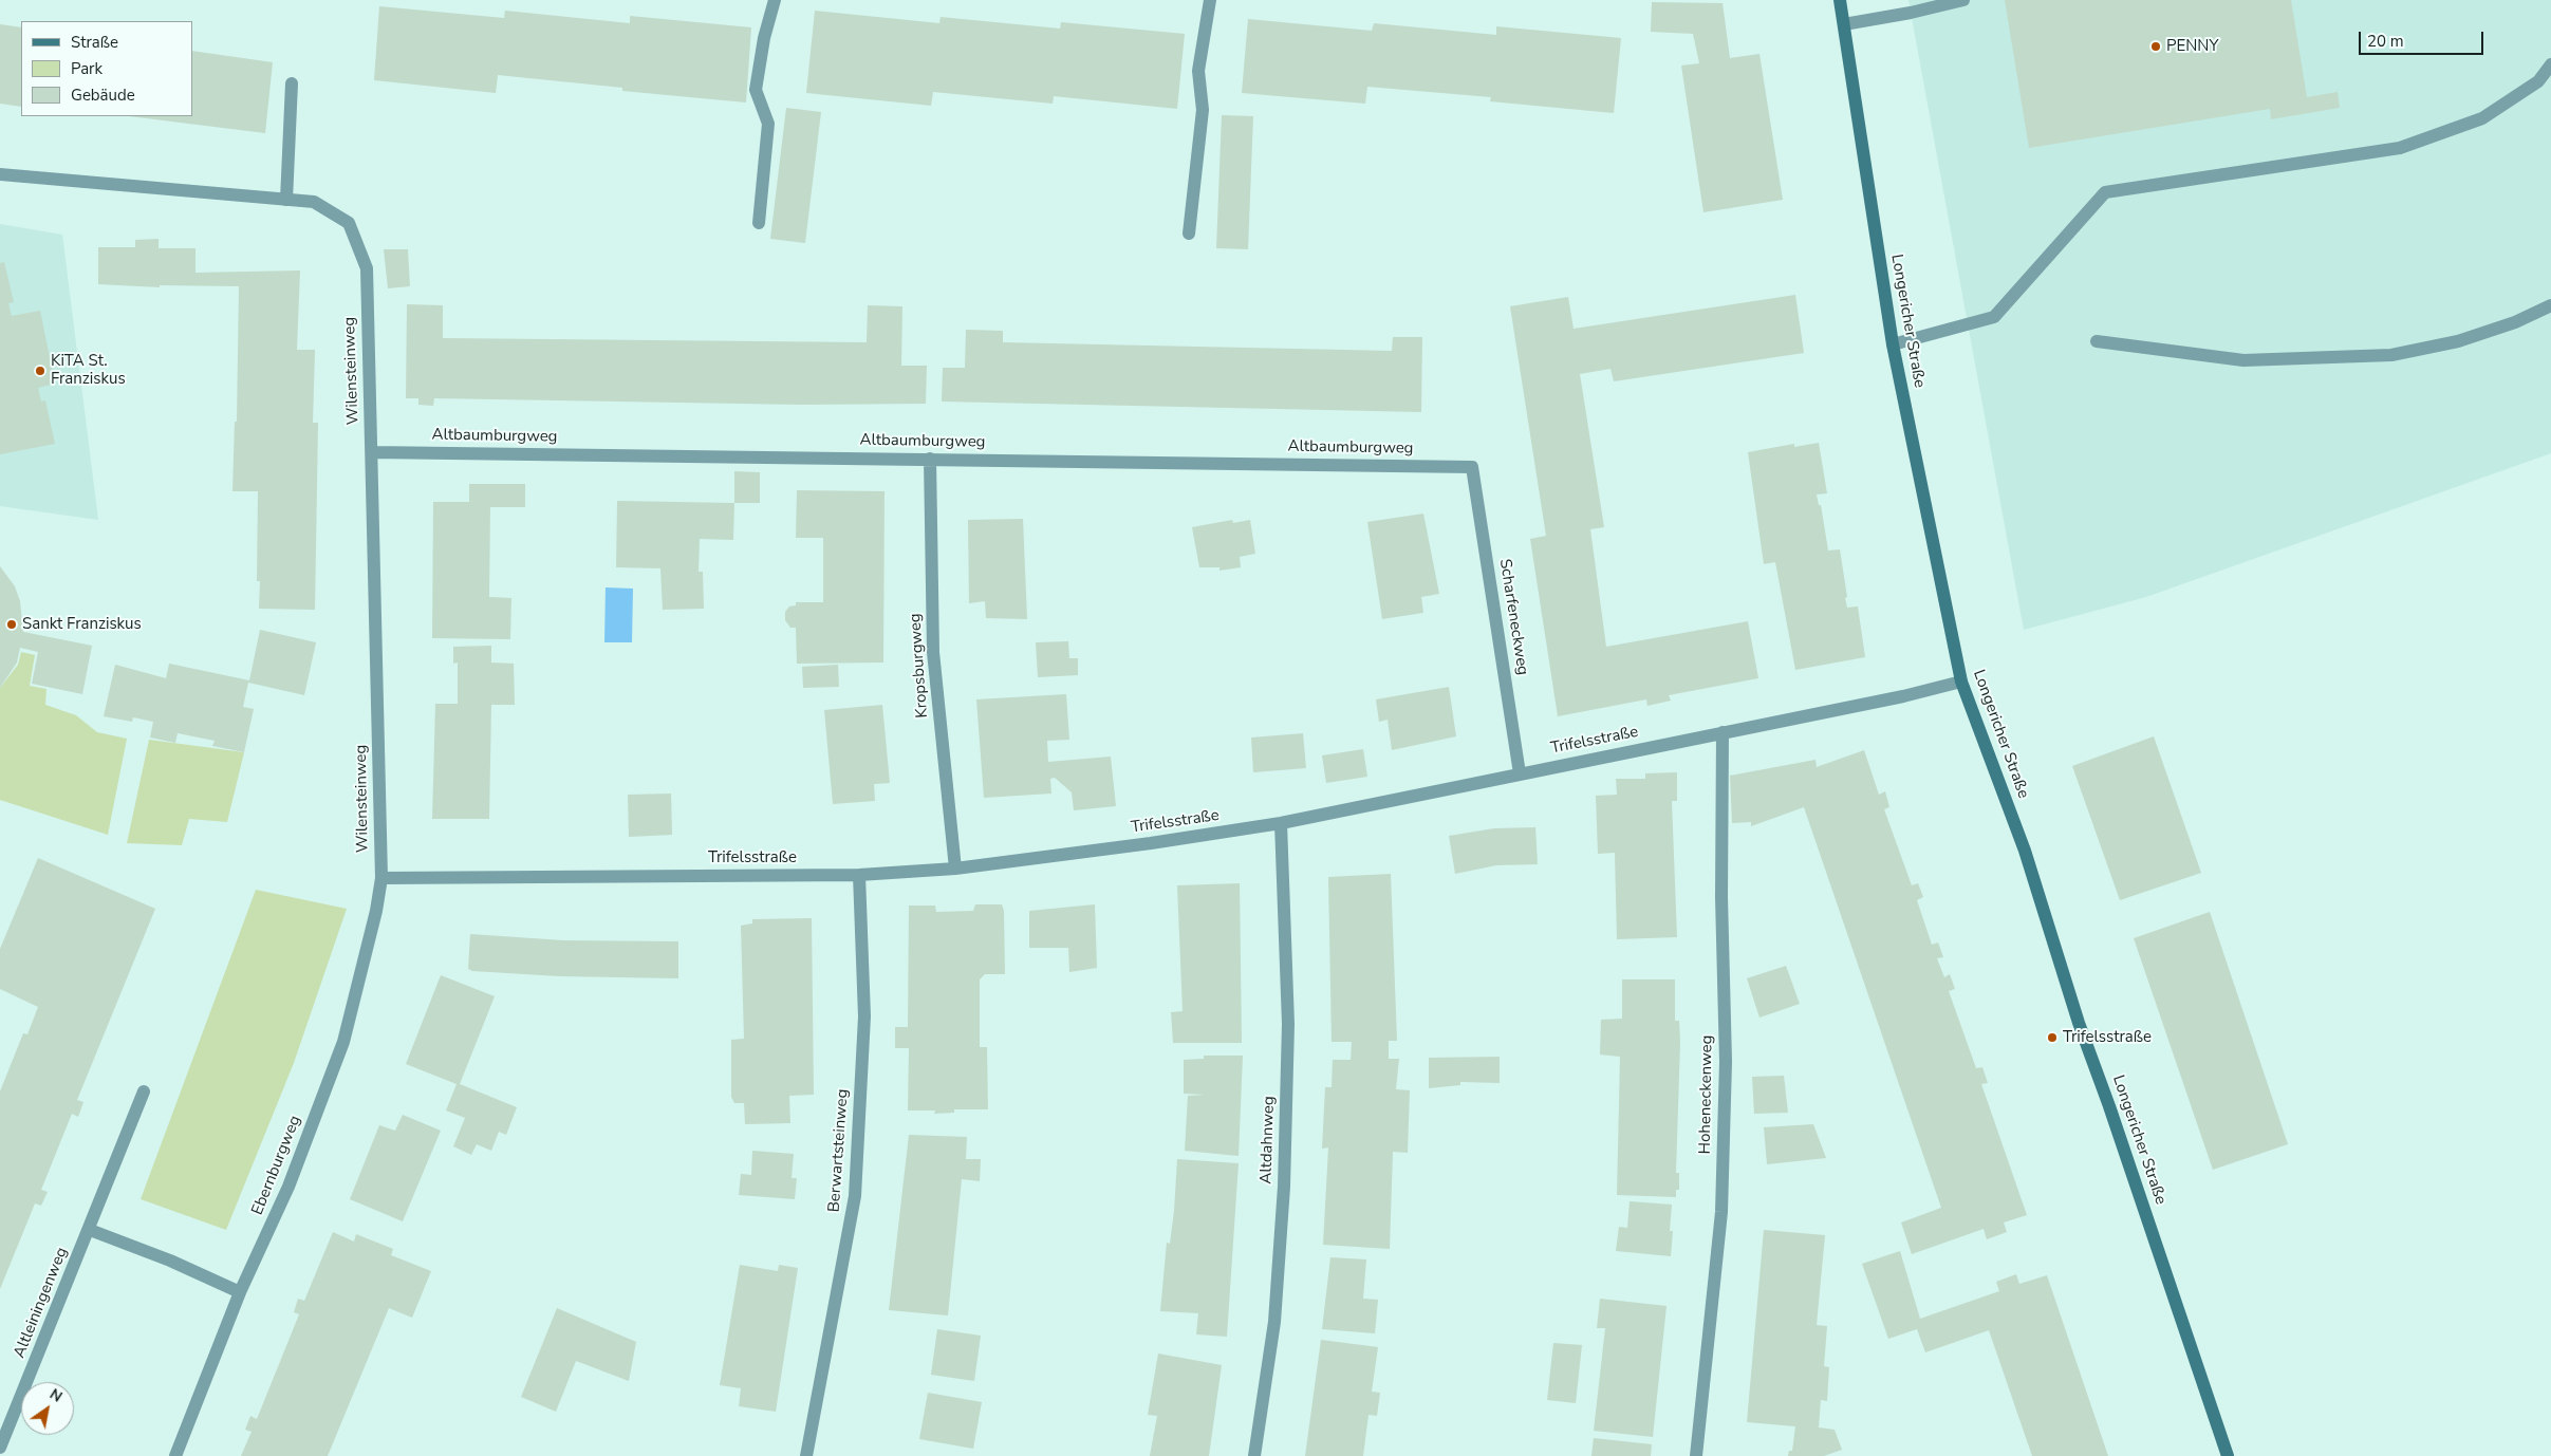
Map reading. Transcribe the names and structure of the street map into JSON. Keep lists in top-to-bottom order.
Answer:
{
  "streets": {
    "street": [
      "Longericher Straße",
      "Wilensteinweg",
      "Altbaumburgweg",
      "Scharfeneckweg",
      "Kropsburgweg",
      "Trifelsstraße",
      "Hoheneckenweg",
      "Altdahnweg",
      "Berwartsteinweg",
      "Ebernburgweg",
      "Altleiningenweg"
    ]
  },
  "crossings": [
    ["Longericher Straße", "Trifelsstraße"],
    ["Wilensteinweg", "Altbaumburgweg"],
    ["Wilensteinweg", "Trifelsstraße"],
    ["Wilensteinweg", "Ebernburgweg"],
    ["Altbaumburgweg", "Scharfeneckweg"],
    ["Altbaumburgweg", "Kropsburgweg"],
    ["Scharfeneckweg", "Trifelsstraße"],
    ["Kropsburgweg", "Trifelsstraße"],
    ["Trifelsstraße", "Hoheneckenweg"],
    ["Trifelsstraße", "Altdahnweg"],
    ["Trifelsstraße", "Berwartsteinweg"],
    ["Trifelsstraße", "Ebernburgweg"]
  ],
  "places": [
    "PENNY",
    "KiTA St. Franziskus",
    "Sankt Franziskus",
    "Trifelsstraße"
  ],
  "legend": ["Straße", "Park", "Gebäude"],
  "scale_bar": "20 m",
  "north": "top right"
}
